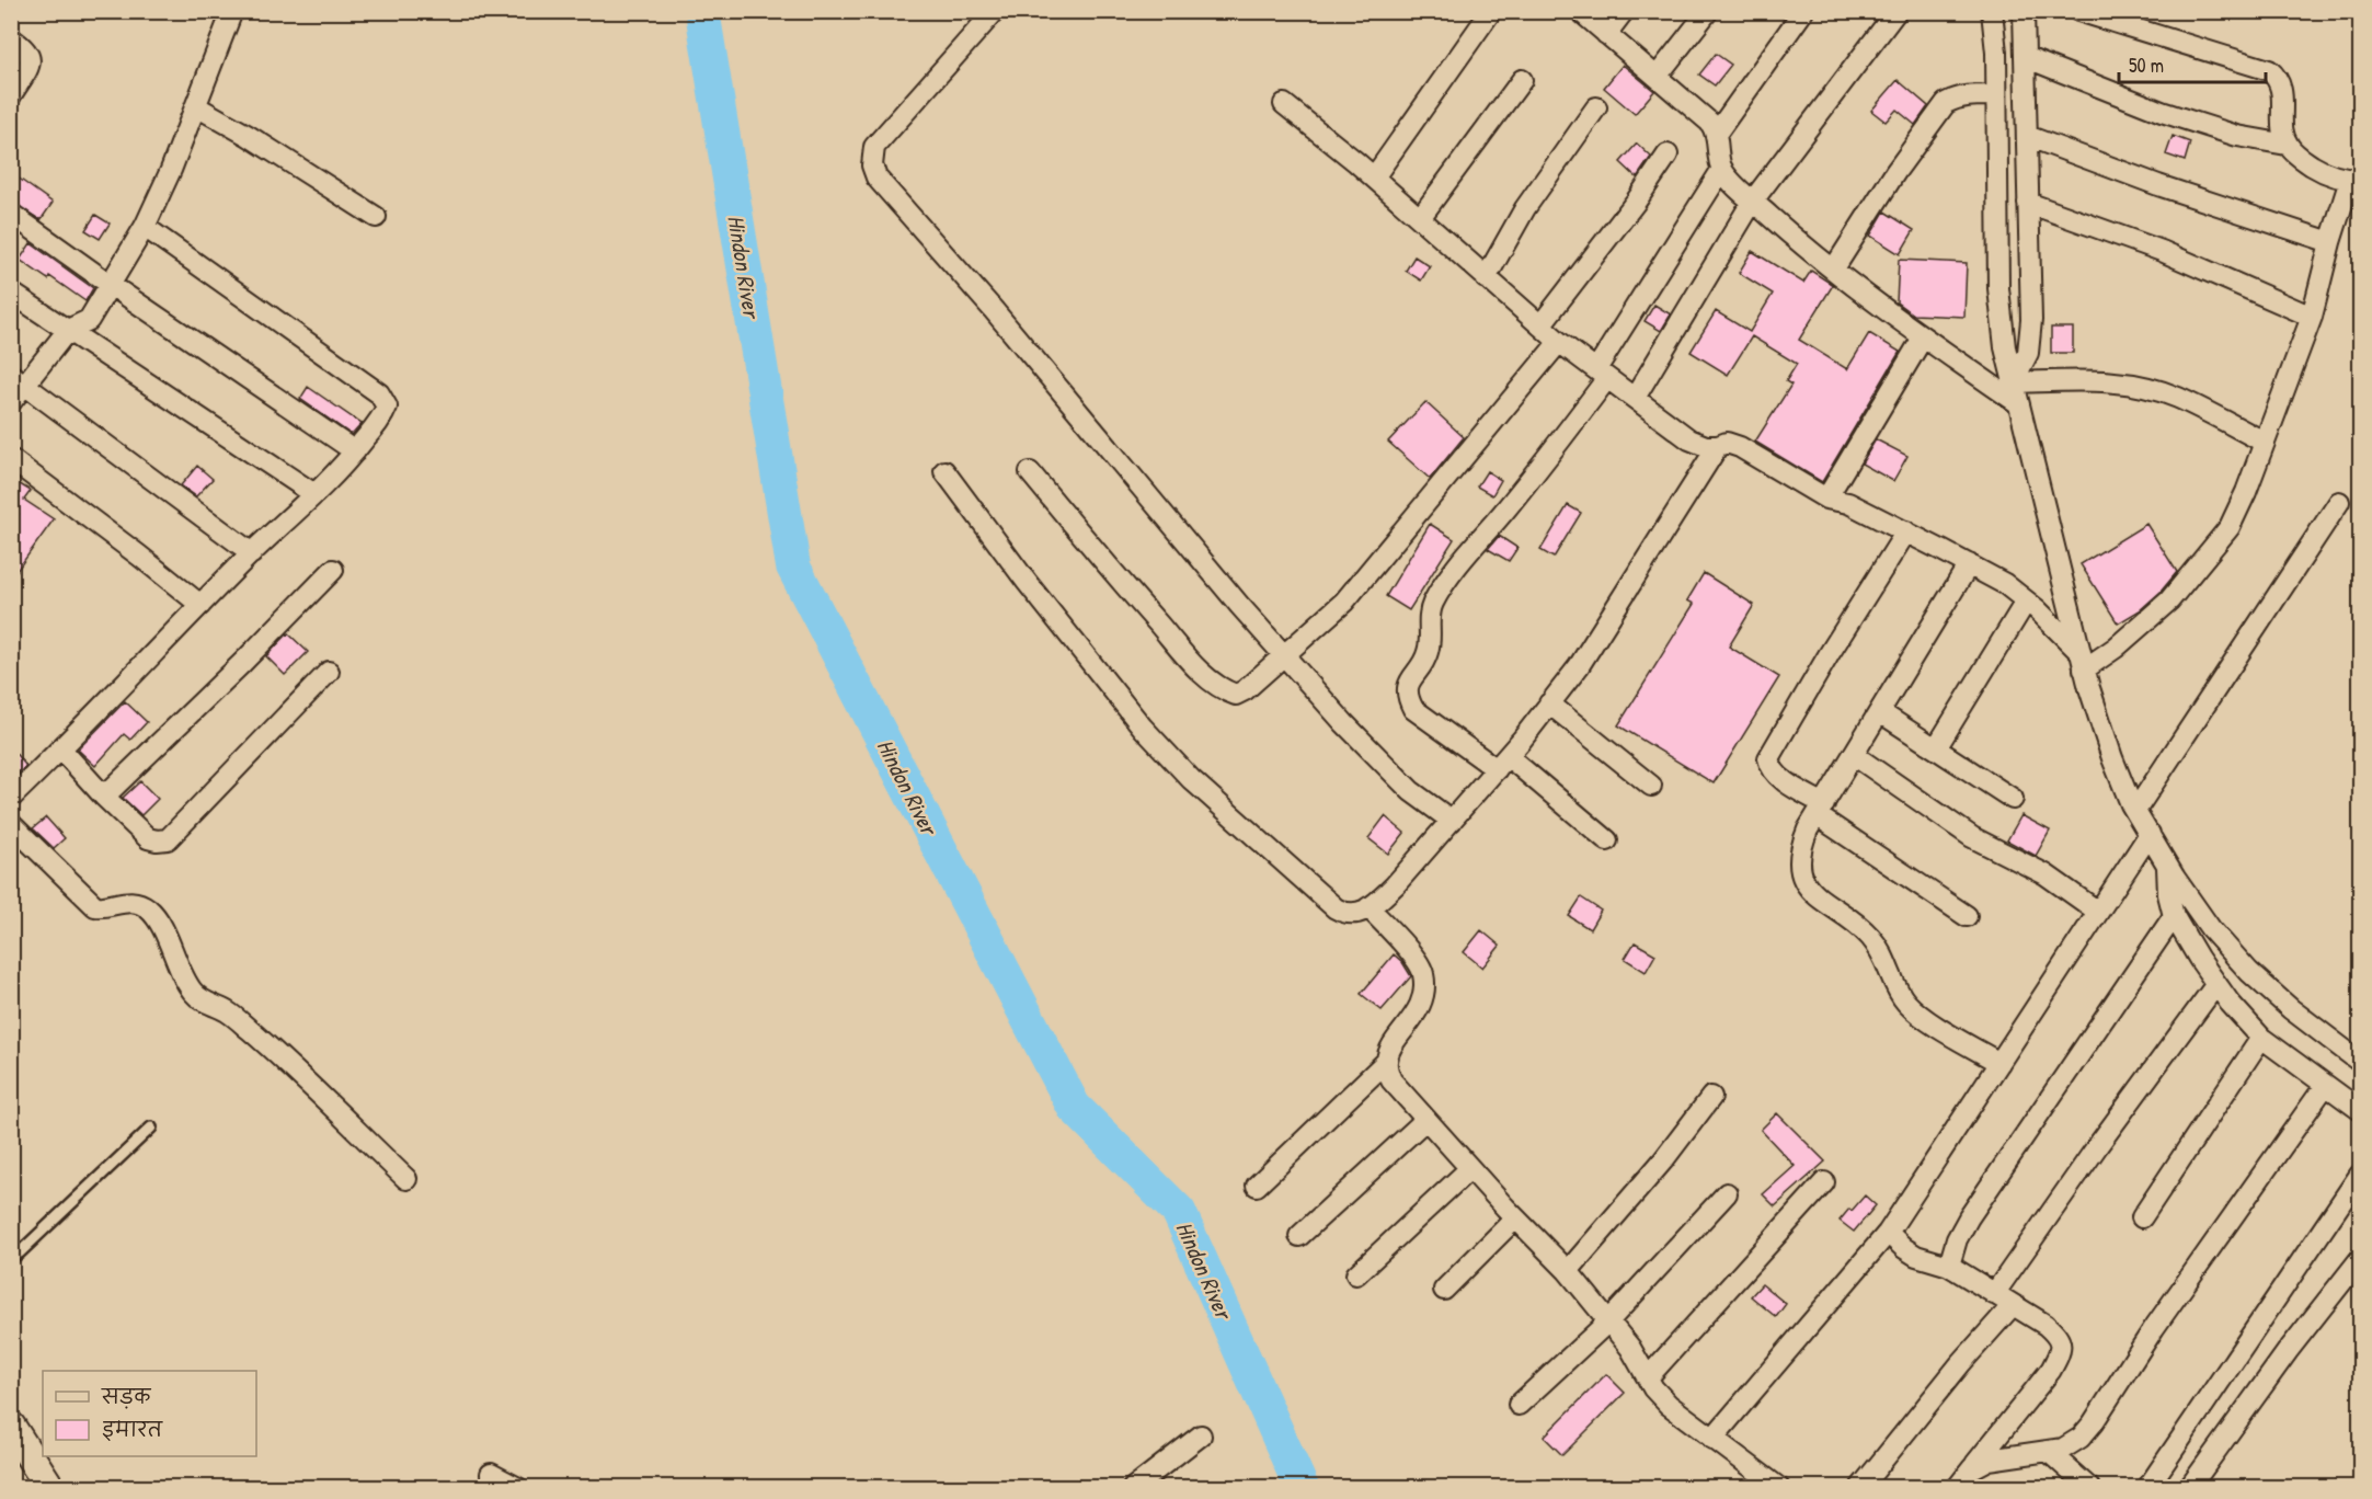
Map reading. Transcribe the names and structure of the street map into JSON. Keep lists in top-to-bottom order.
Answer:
{
  "water": ["Hindon River"],
  "legend": ["सड़क", "इमारत"],
  "scale_bar": "50 m"
}
